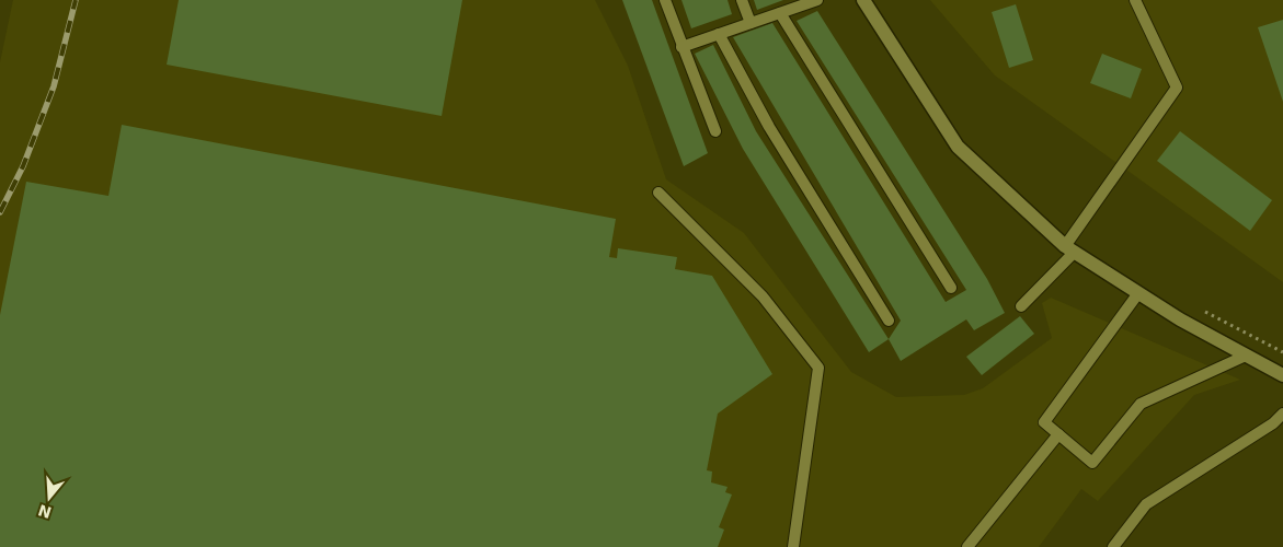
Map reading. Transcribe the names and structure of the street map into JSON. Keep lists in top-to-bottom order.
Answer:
{
  "north": "bottom"
}
